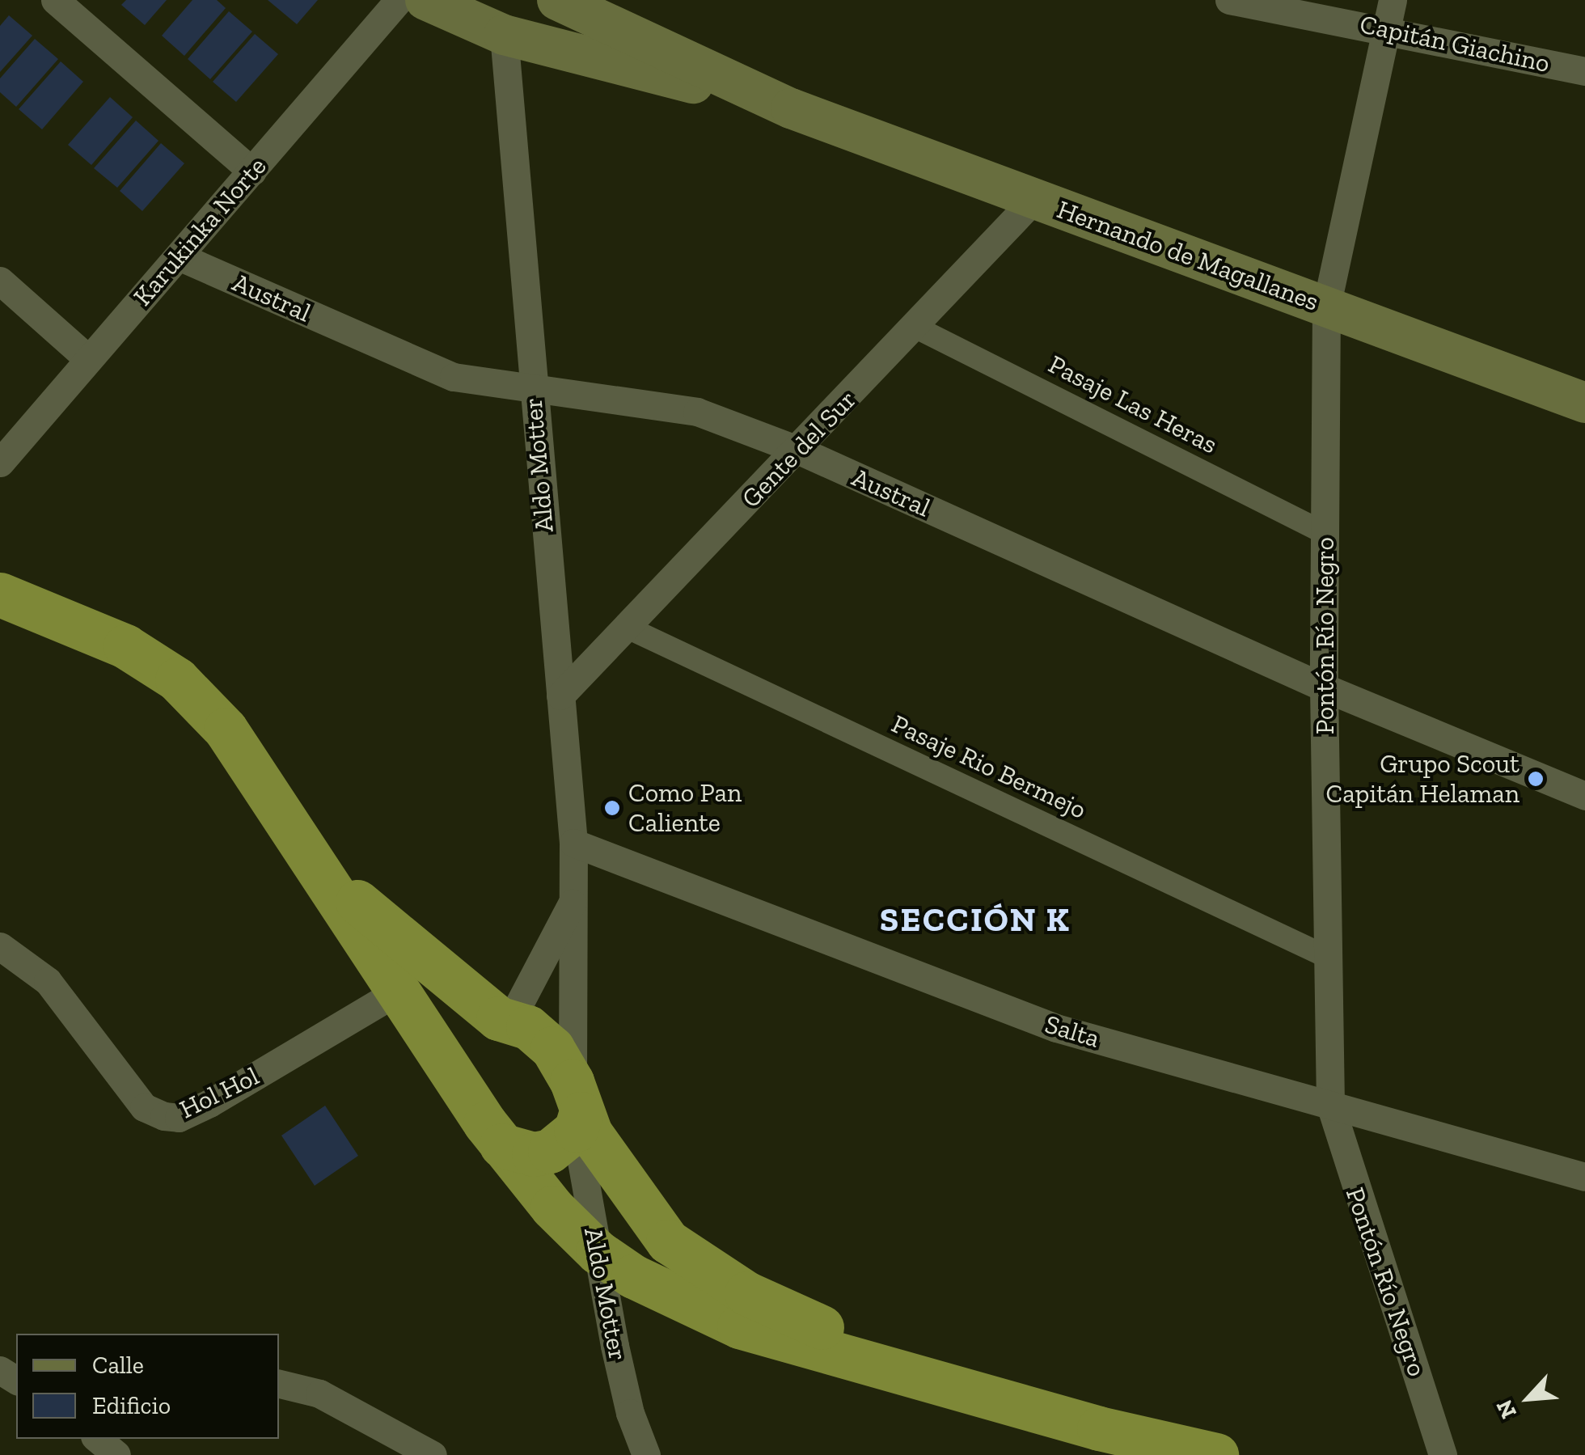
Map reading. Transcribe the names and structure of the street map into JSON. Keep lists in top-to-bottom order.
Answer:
{
  "streets": {
    "main road": ["Hernando de Magallanes"],
    "street": [
      "Capitán Giachino",
      "Karukinka Norte",
      "Austral",
      "Pasaje Las Heras",
      "Gente del Sur",
      "Aldo Motter",
      "Pontón Río Negro",
      "Pasaje Rio Bermejo",
      "Salta",
      "Hol Hol"
    ]
  },
  "crossings": [
    ["Capitán Giachino", "Pontón Río Negro"],
    ["Karukinka Norte", "Austral"],
    ["Hernando de Magallanes", "Gente del Sur"],
    ["Hernando de Magallanes", "Aldo Motter"],
    ["Hernando de Magallanes", "Pontón Río Negro"],
    ["Austral", "Gente del Sur"],
    ["Austral", "Aldo Motter"],
    ["Austral", "Pontón Río Negro"],
    ["Pasaje Las Heras", "Gente del Sur"],
    ["Pasaje Las Heras", "Pontón Río Negro"],
    ["Gente del Sur", "Aldo Motter"],
    ["Gente del Sur", "Pasaje Rio Bermejo"],
    ["Aldo Motter", "Salta"],
    ["Pontón Río Negro", "Pasaje Rio Bermejo"],
    ["Pontón Río Negro", "Salta"]
  ],
  "districts": ["SECCIÓN K"],
  "places": ["Grupo Scout Capitán Helaman", "Como Pan Caliente"],
  "legend": ["Calle", "Edificio"],
  "north": "bottom left"
}
